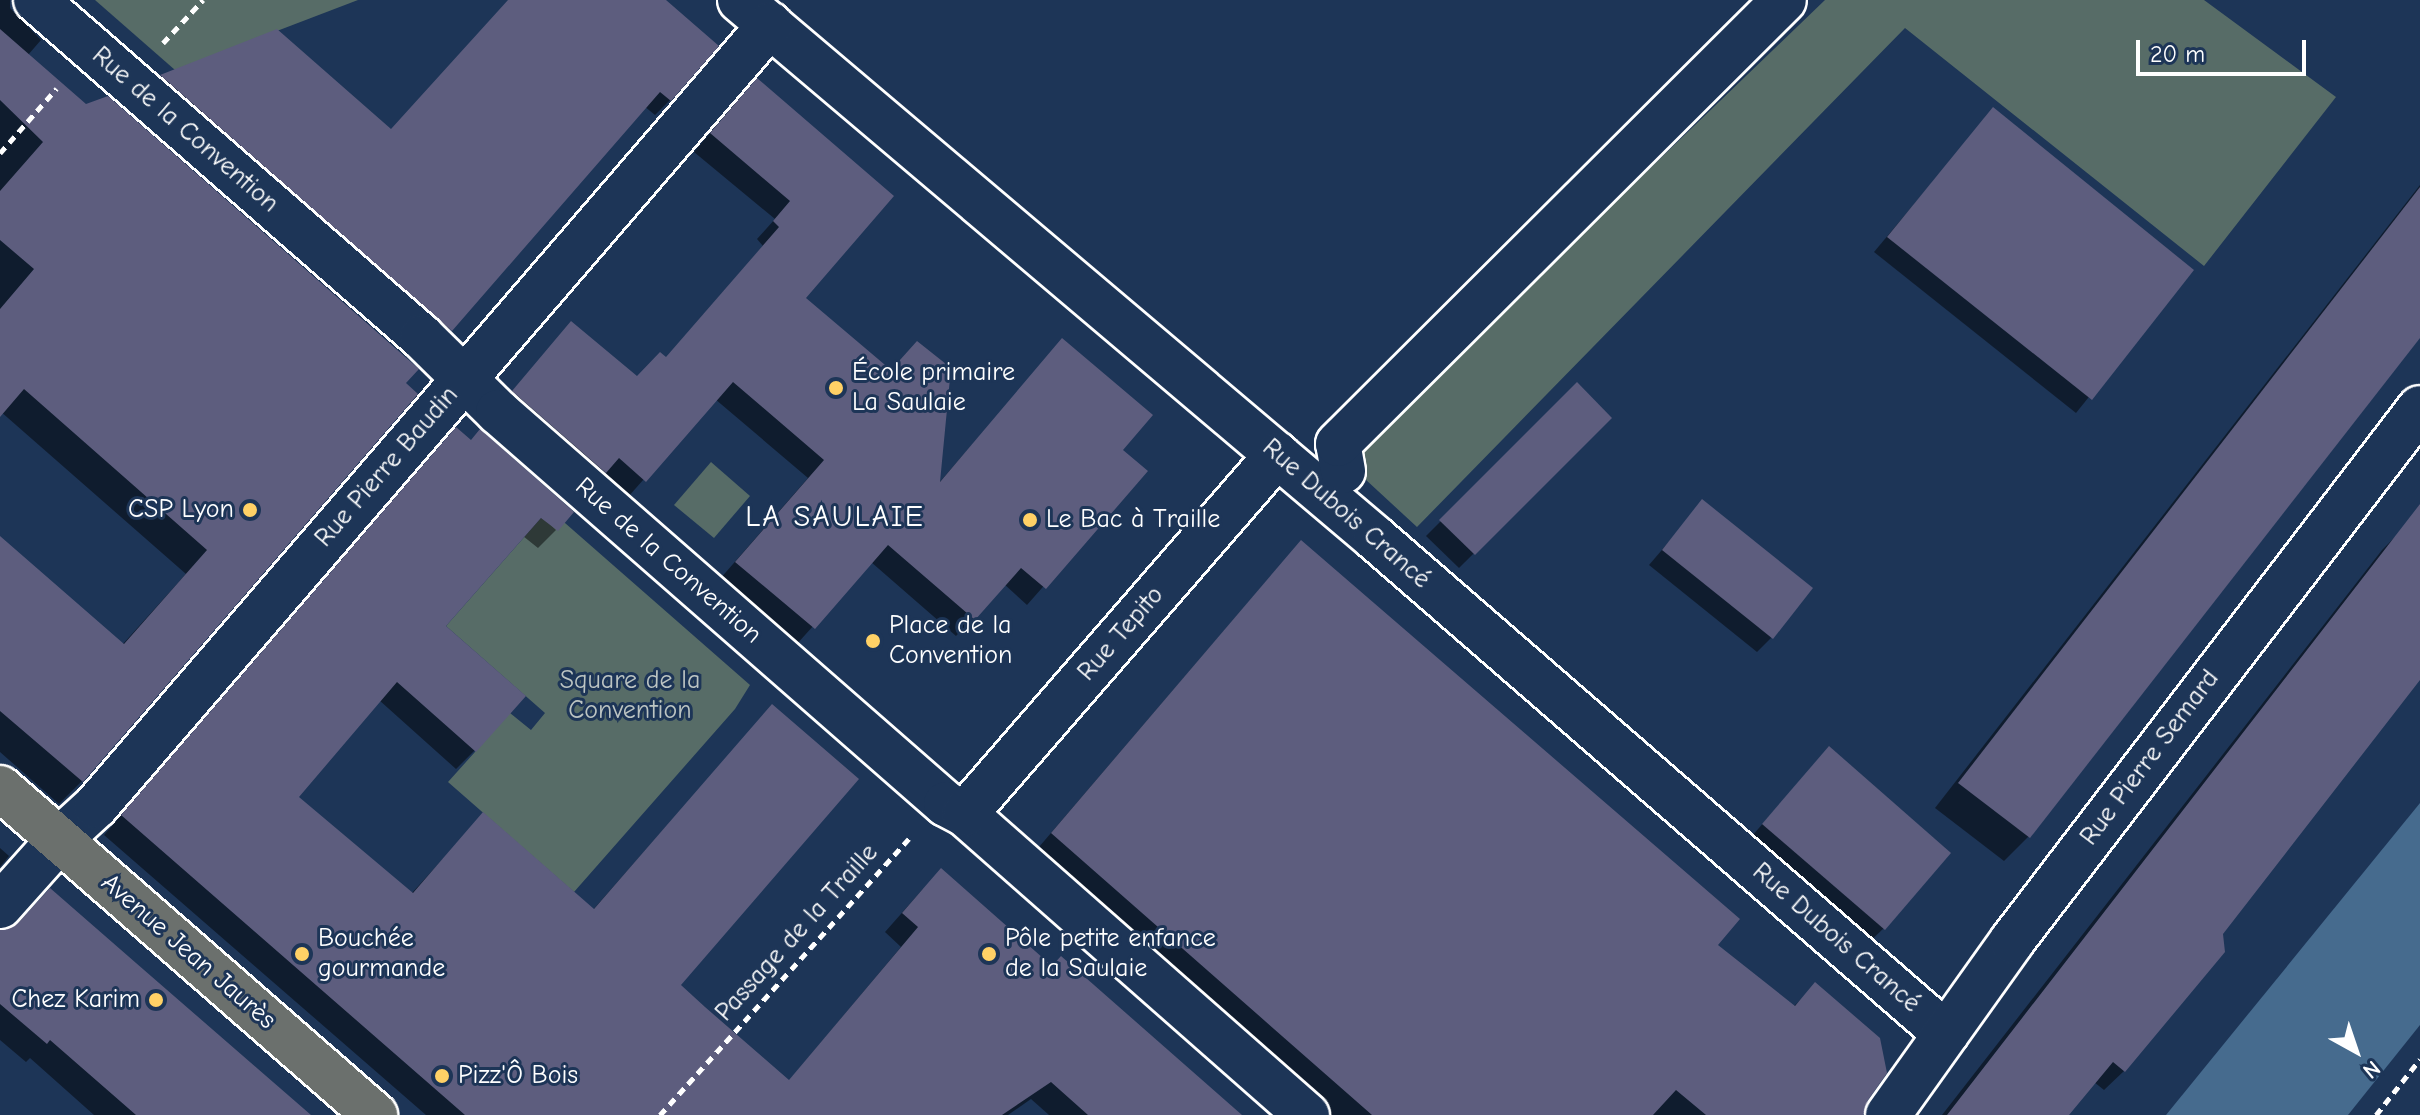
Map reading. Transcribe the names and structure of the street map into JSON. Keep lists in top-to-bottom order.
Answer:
{
  "streets": {
    "main road": ["Avenue Jean Jaurès"],
    "street": [
      "Rue de la Convention",
      "Rue Pierre Baudin",
      "Rue Dubois Crancé",
      "Rue Tepito",
      "Rue Pierre Semard"
    ],
    "path": ["Passage de la Traille"]
  },
  "crossings": [
    ["Rue de la Convention", "Rue Pierre Baudin"],
    ["Rue de la Convention", "Rue Tepito"],
    ["Rue de la Convention", "Passage de la Traille"],
    ["Rue Pierre Baudin", "Rue Dubois Crancé"],
    ["Rue Pierre Baudin", "Avenue Jean Jaurès"],
    ["Rue Dubois Crancé", "Rue Tepito"],
    ["Rue Dubois Crancé", "Rue Pierre Semard"],
    ["Rue Tepito", "Passage de la Traille"]
  ],
  "districts": ["LA SAULAIE"],
  "parks": ["Square de la Convention"],
  "places": [
    "École primaire La Saulaie",
    "CSP Lyon",
    "Le Bac à Traille",
    "Place de la Convention",
    "Bouchée gourmande",
    "Pôle petite enfance de la Saulaie",
    "Chez Karim",
    "Pizz'Ô Bois"
  ],
  "scale_bar": "20 m",
  "north": "bottom right"
}
